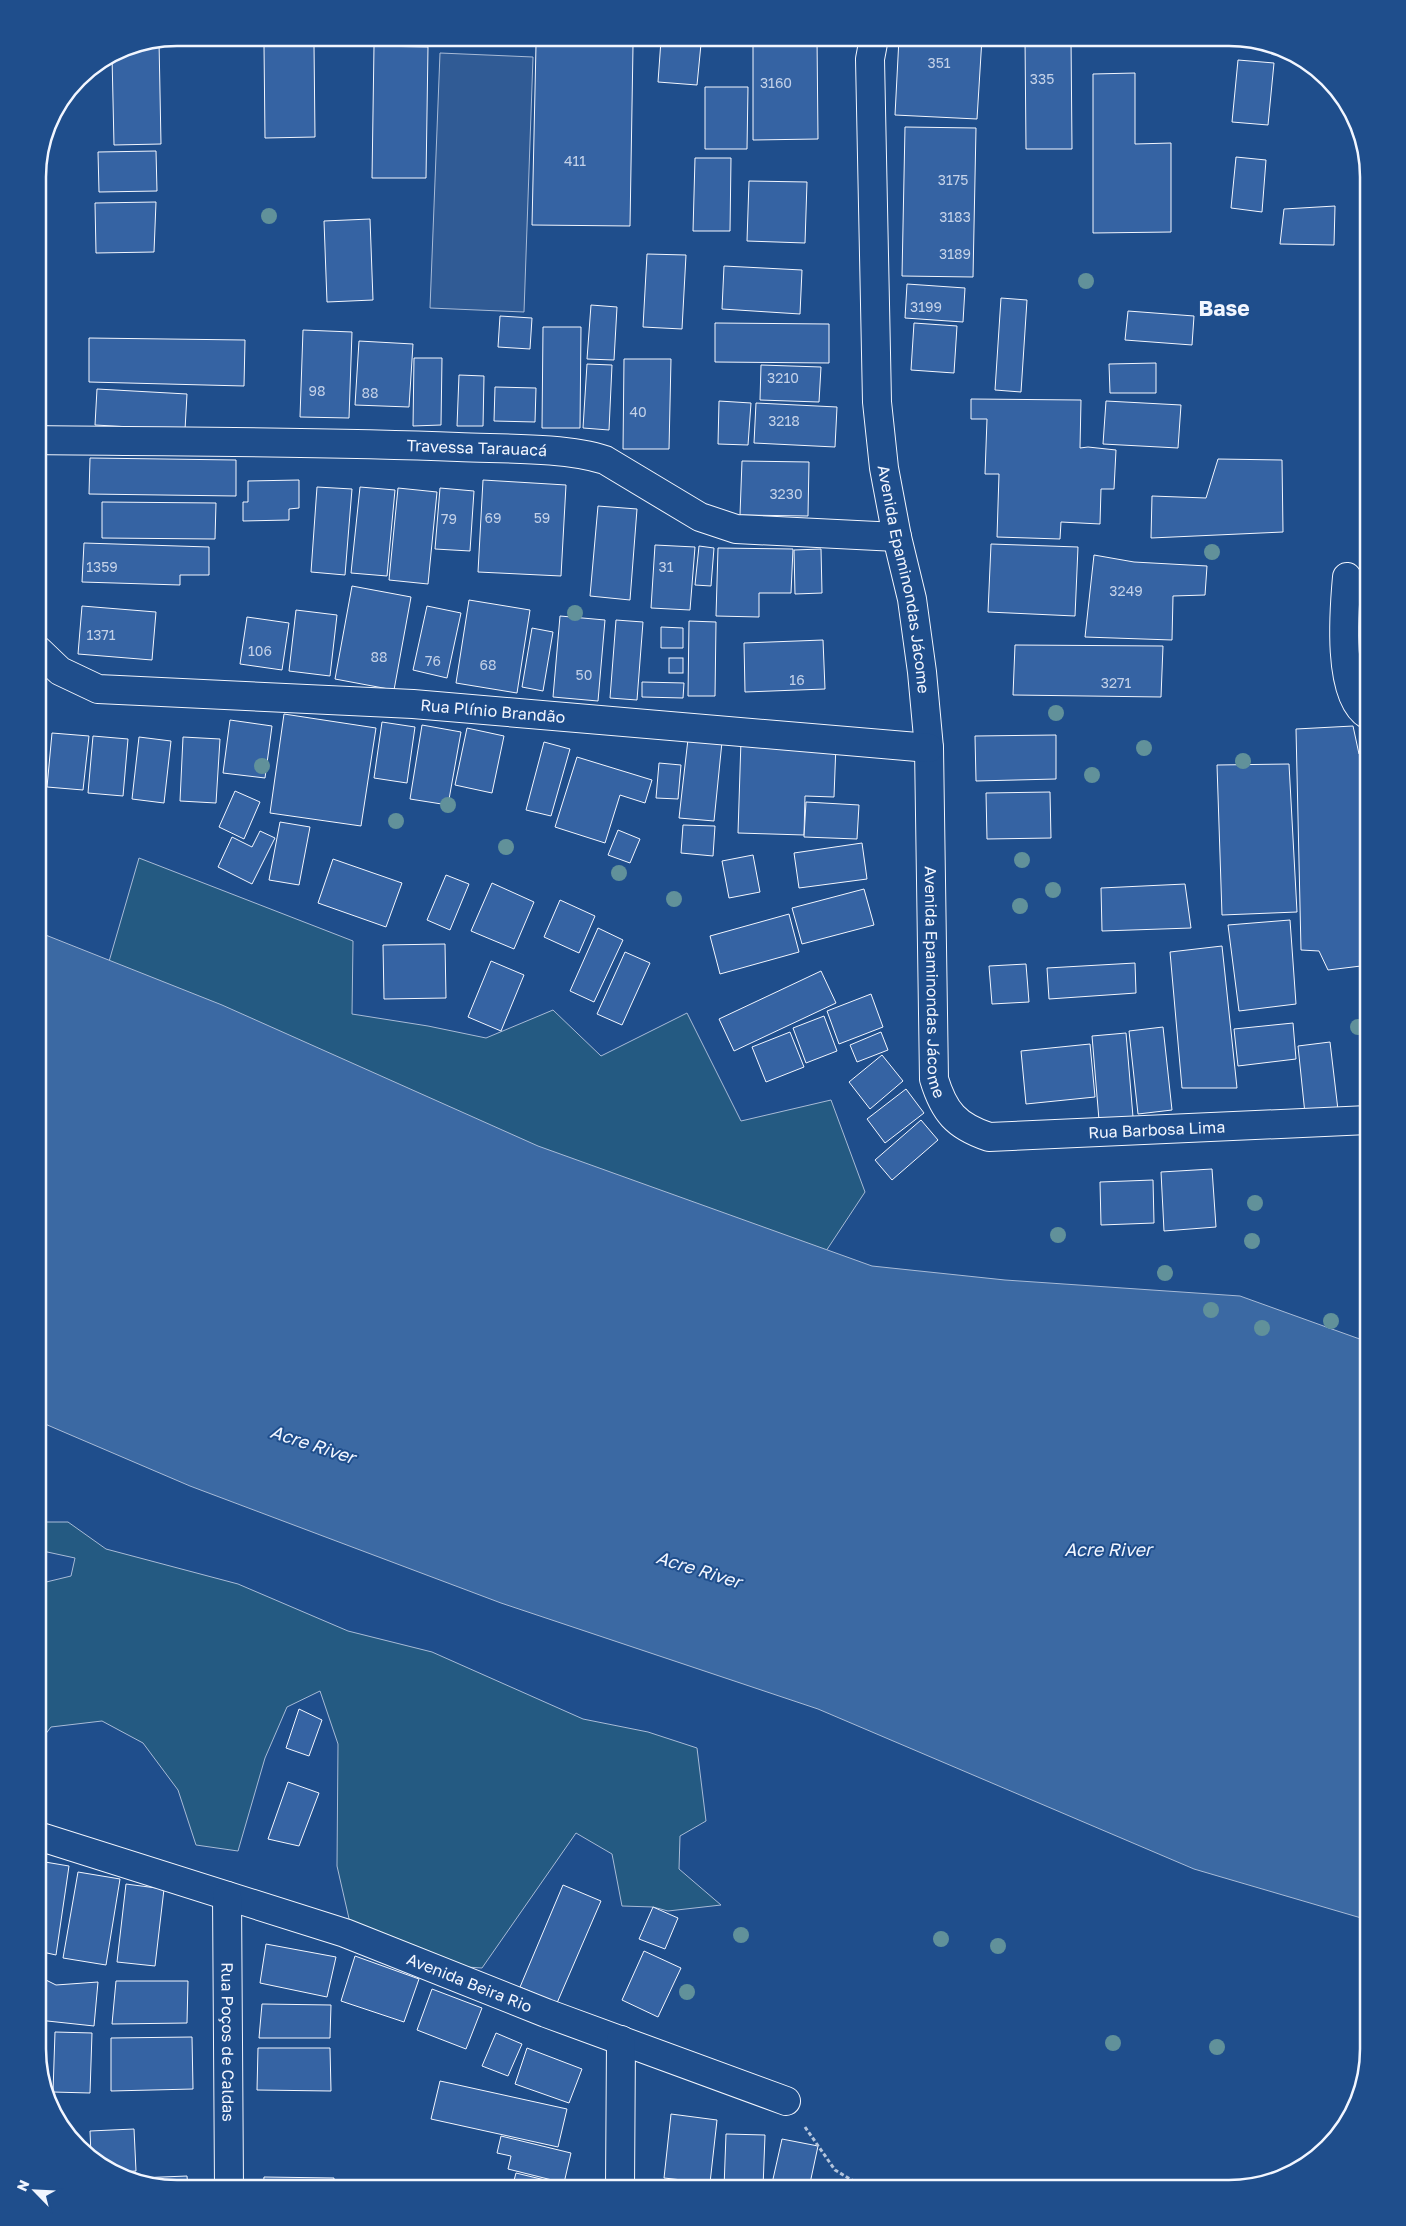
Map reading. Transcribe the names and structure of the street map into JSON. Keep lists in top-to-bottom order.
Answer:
{
  "streets": {
    "street": [
      "Travessa Tarauacá",
      "Avenida Epaminondas Jácome",
      "Rua Plínio Brandão",
      "Rua Barbosa Lima",
      "Avenida Beira Rio",
      "Rua Poços de Caldas"
    ]
  },
  "crossings": [
    ["Travessa Tarauacá", "Avenida Epaminondas Jácome"],
    ["Avenida Epaminondas Jácome", "Rua Plínio Brandão"],
    ["Avenida Epaminondas Jácome", "Rua Barbosa Lima"],
    ["Avenida Beira Rio", "Rua Poços de Caldas"]
  ],
  "districts": ["Base"],
  "water": ["Acre River"],
  "house_numbers": [
    "351",
    "335",
    "3160",
    "411",
    "3175",
    "3183",
    "3189",
    "3199",
    "3210",
    "98",
    "88",
    "40",
    "3218",
    "3230",
    "69",
    "59",
    "79",
    "1359",
    "31",
    "3249",
    "1371",
    "106",
    "88",
    "76",
    "68",
    "50",
    "16",
    "3271"
  ],
  "north": "top left"
}
